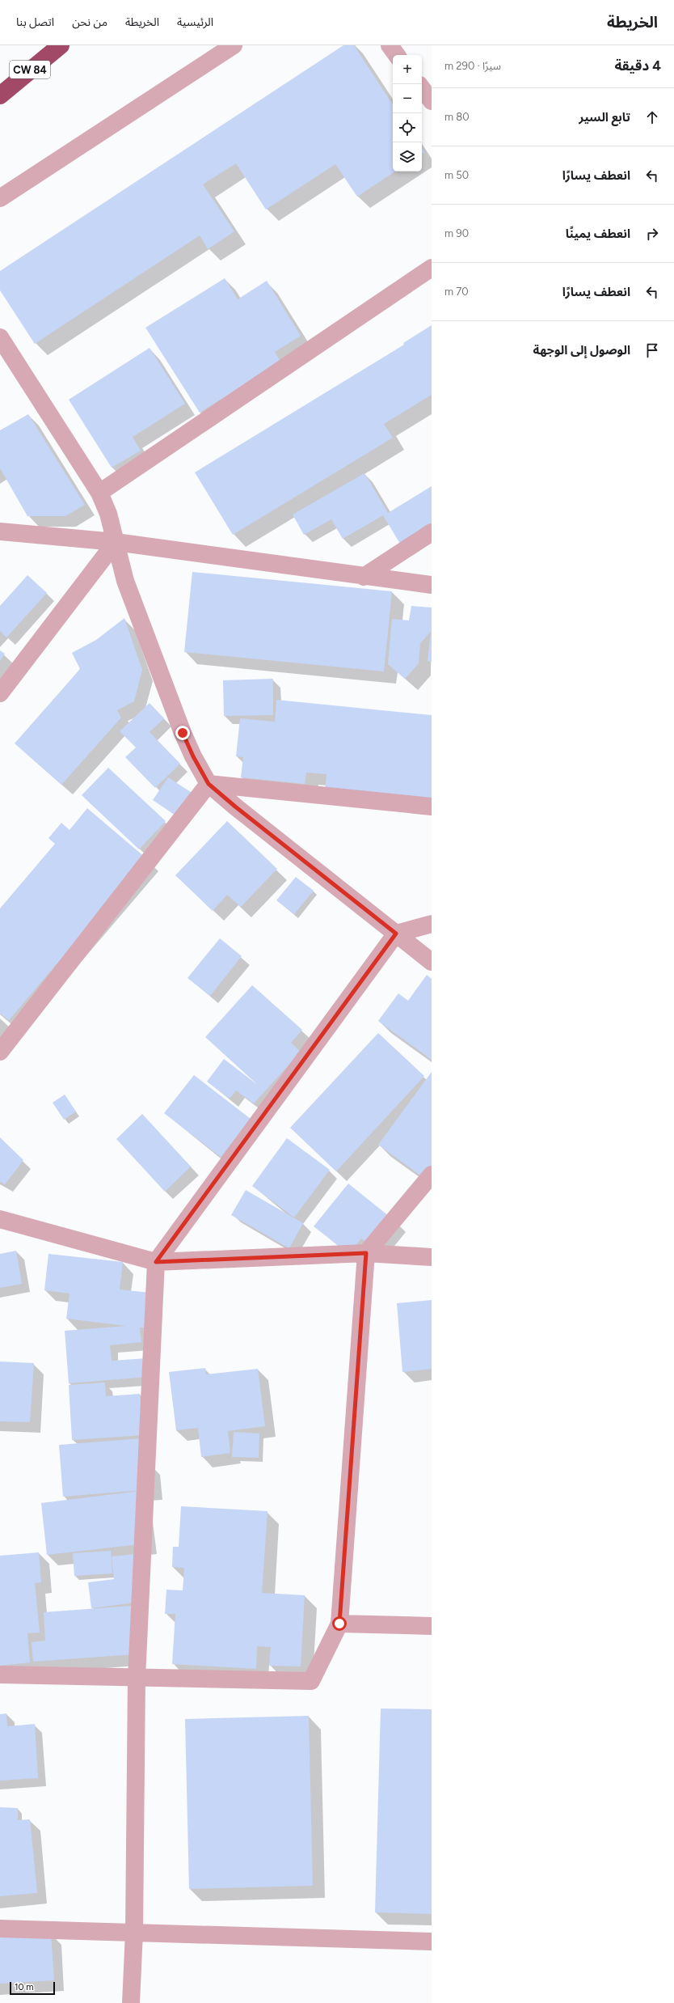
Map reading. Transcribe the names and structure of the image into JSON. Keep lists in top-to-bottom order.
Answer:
{
  "streets": {
    "highway": ["CW 84"]
  },
  "scale_bar": "10 m",
  "page": {
    "header": "الخريطة",
    "nav": [
      "الرئيسية",
      "الخريطة",
      "من نحن",
      "اتصل بنا"
    ],
    "heading": ["4 دقيقة", "سيرًا · 290 m"],
    "map_buttons": ["+", "−"],
    "list": [
      ["تابع السير", "80 m"],
      ["انعطف يسارًا", "50 m"],
      ["انعطف يمينًا", "90 m"],
      ["انعطف يسارًا", "70 m"],
      "الوصول إلى الوجهة"
    ],
    "scale": "10 m"
  }
}
